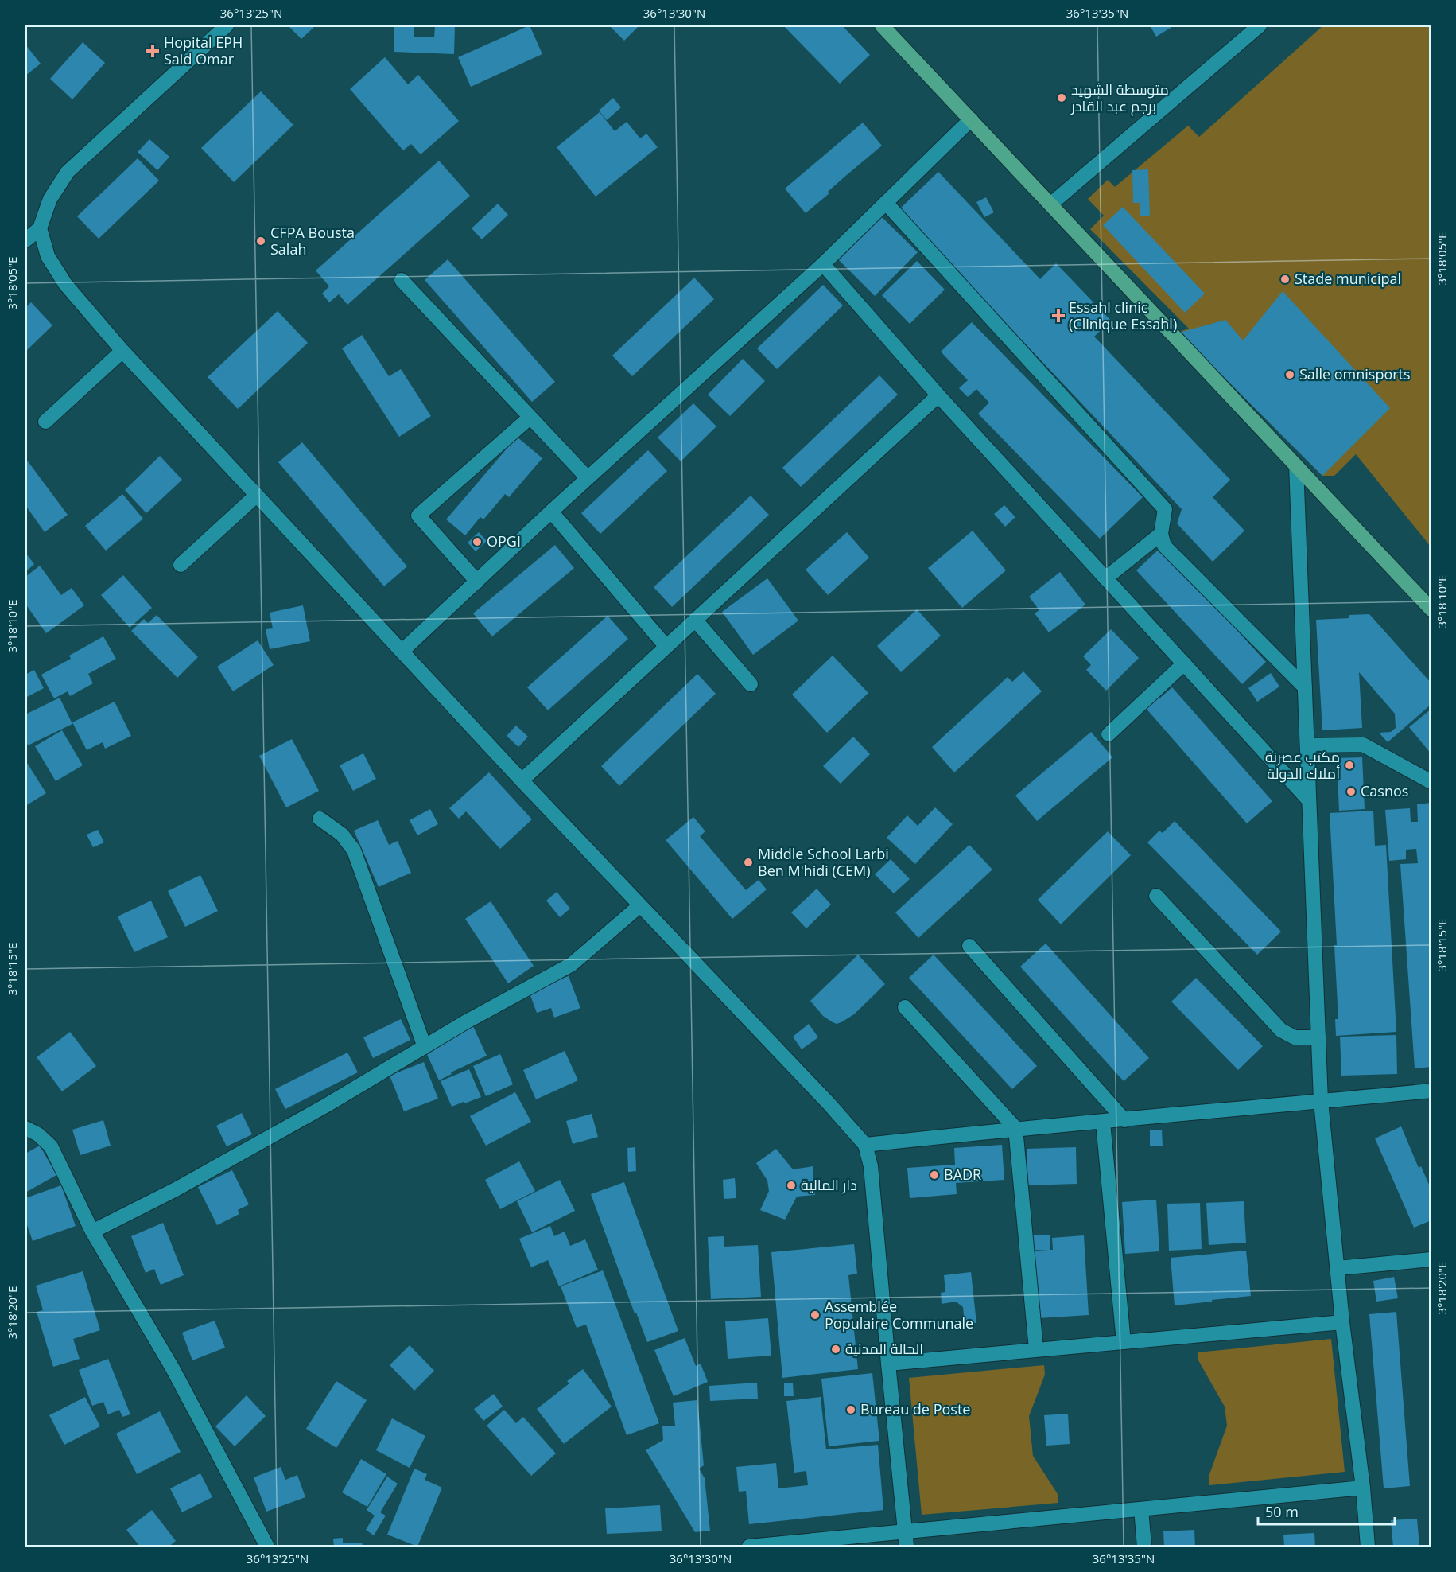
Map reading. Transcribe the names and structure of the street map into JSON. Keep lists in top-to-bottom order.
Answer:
{
  "places": {
    "health": ["Hopital EPH Said Omar", "Essahl clinic (Clinique Essahl)"],
    "other": [
      "متوسطة الشهيد برجم عبد القادر",
      "CFPA Bousta Salah",
      "Stade municipal",
      "Salle omnisports",
      "OPGI",
      "مكتب عصرنة أملاك الدولة",
      "Casnos",
      "Middle School Larbi Ben M'hidi (CEM)",
      "BADR",
      "دار المالية",
      "Assemblée Populaire Communale",
      "الحالة المدنية",
      "Bureau de Poste"
    ]
  },
  "scale_bar": "50 m",
  "coordinates": [
    "36°13'25\"N",
    "36°13'30\"N",
    "36°13'35\"N",
    "3°18'05\"E",
    "3°18'10\"E",
    "3°18'15\"E",
    "3°18'20\"E"
  ]
}
